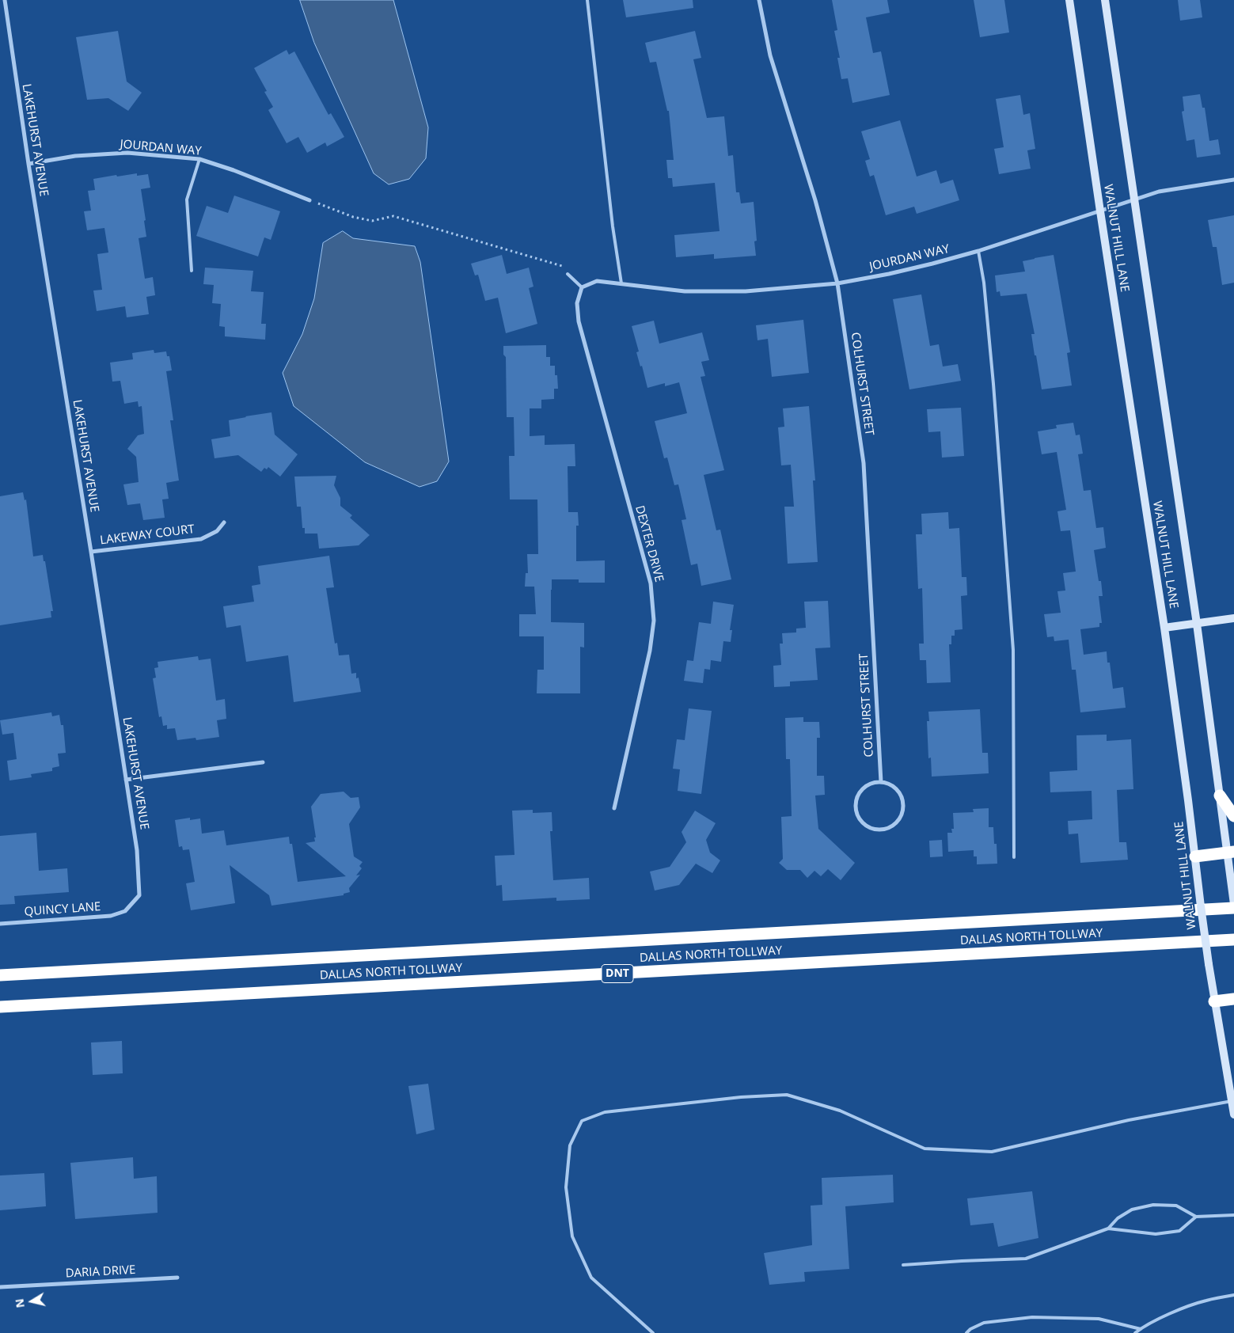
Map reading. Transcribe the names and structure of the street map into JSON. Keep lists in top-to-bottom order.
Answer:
{
  "streets": {
    "highway": ["DALLAS NORTH TOLLWAY", "DNT"],
    "main road": ["WALNUT HILL LANE"],
    "street": [
      "LAKEHURST AVENUE",
      "JOURDAN WAY",
      "COLHURST STREET",
      "LAKEWAY COURT",
      "DEXTER DRIVE",
      "QUINCY LANE",
      "DARIA DRIVE"
    ]
  },
  "crossings": [
    ["LAKEHURST AVENUE", "JOURDAN WAY"],
    ["LAKEHURST AVENUE", "LAKEWAY COURT"],
    ["LAKEHURST AVENUE", "QUINCY LANE"],
    ["JOURDAN WAY", "WALNUT HILL LANE"],
    ["JOURDAN WAY", "COLHURST STREET"],
    ["JOURDAN WAY", "DEXTER DRIVE"]
  ],
  "north": "left"
}
